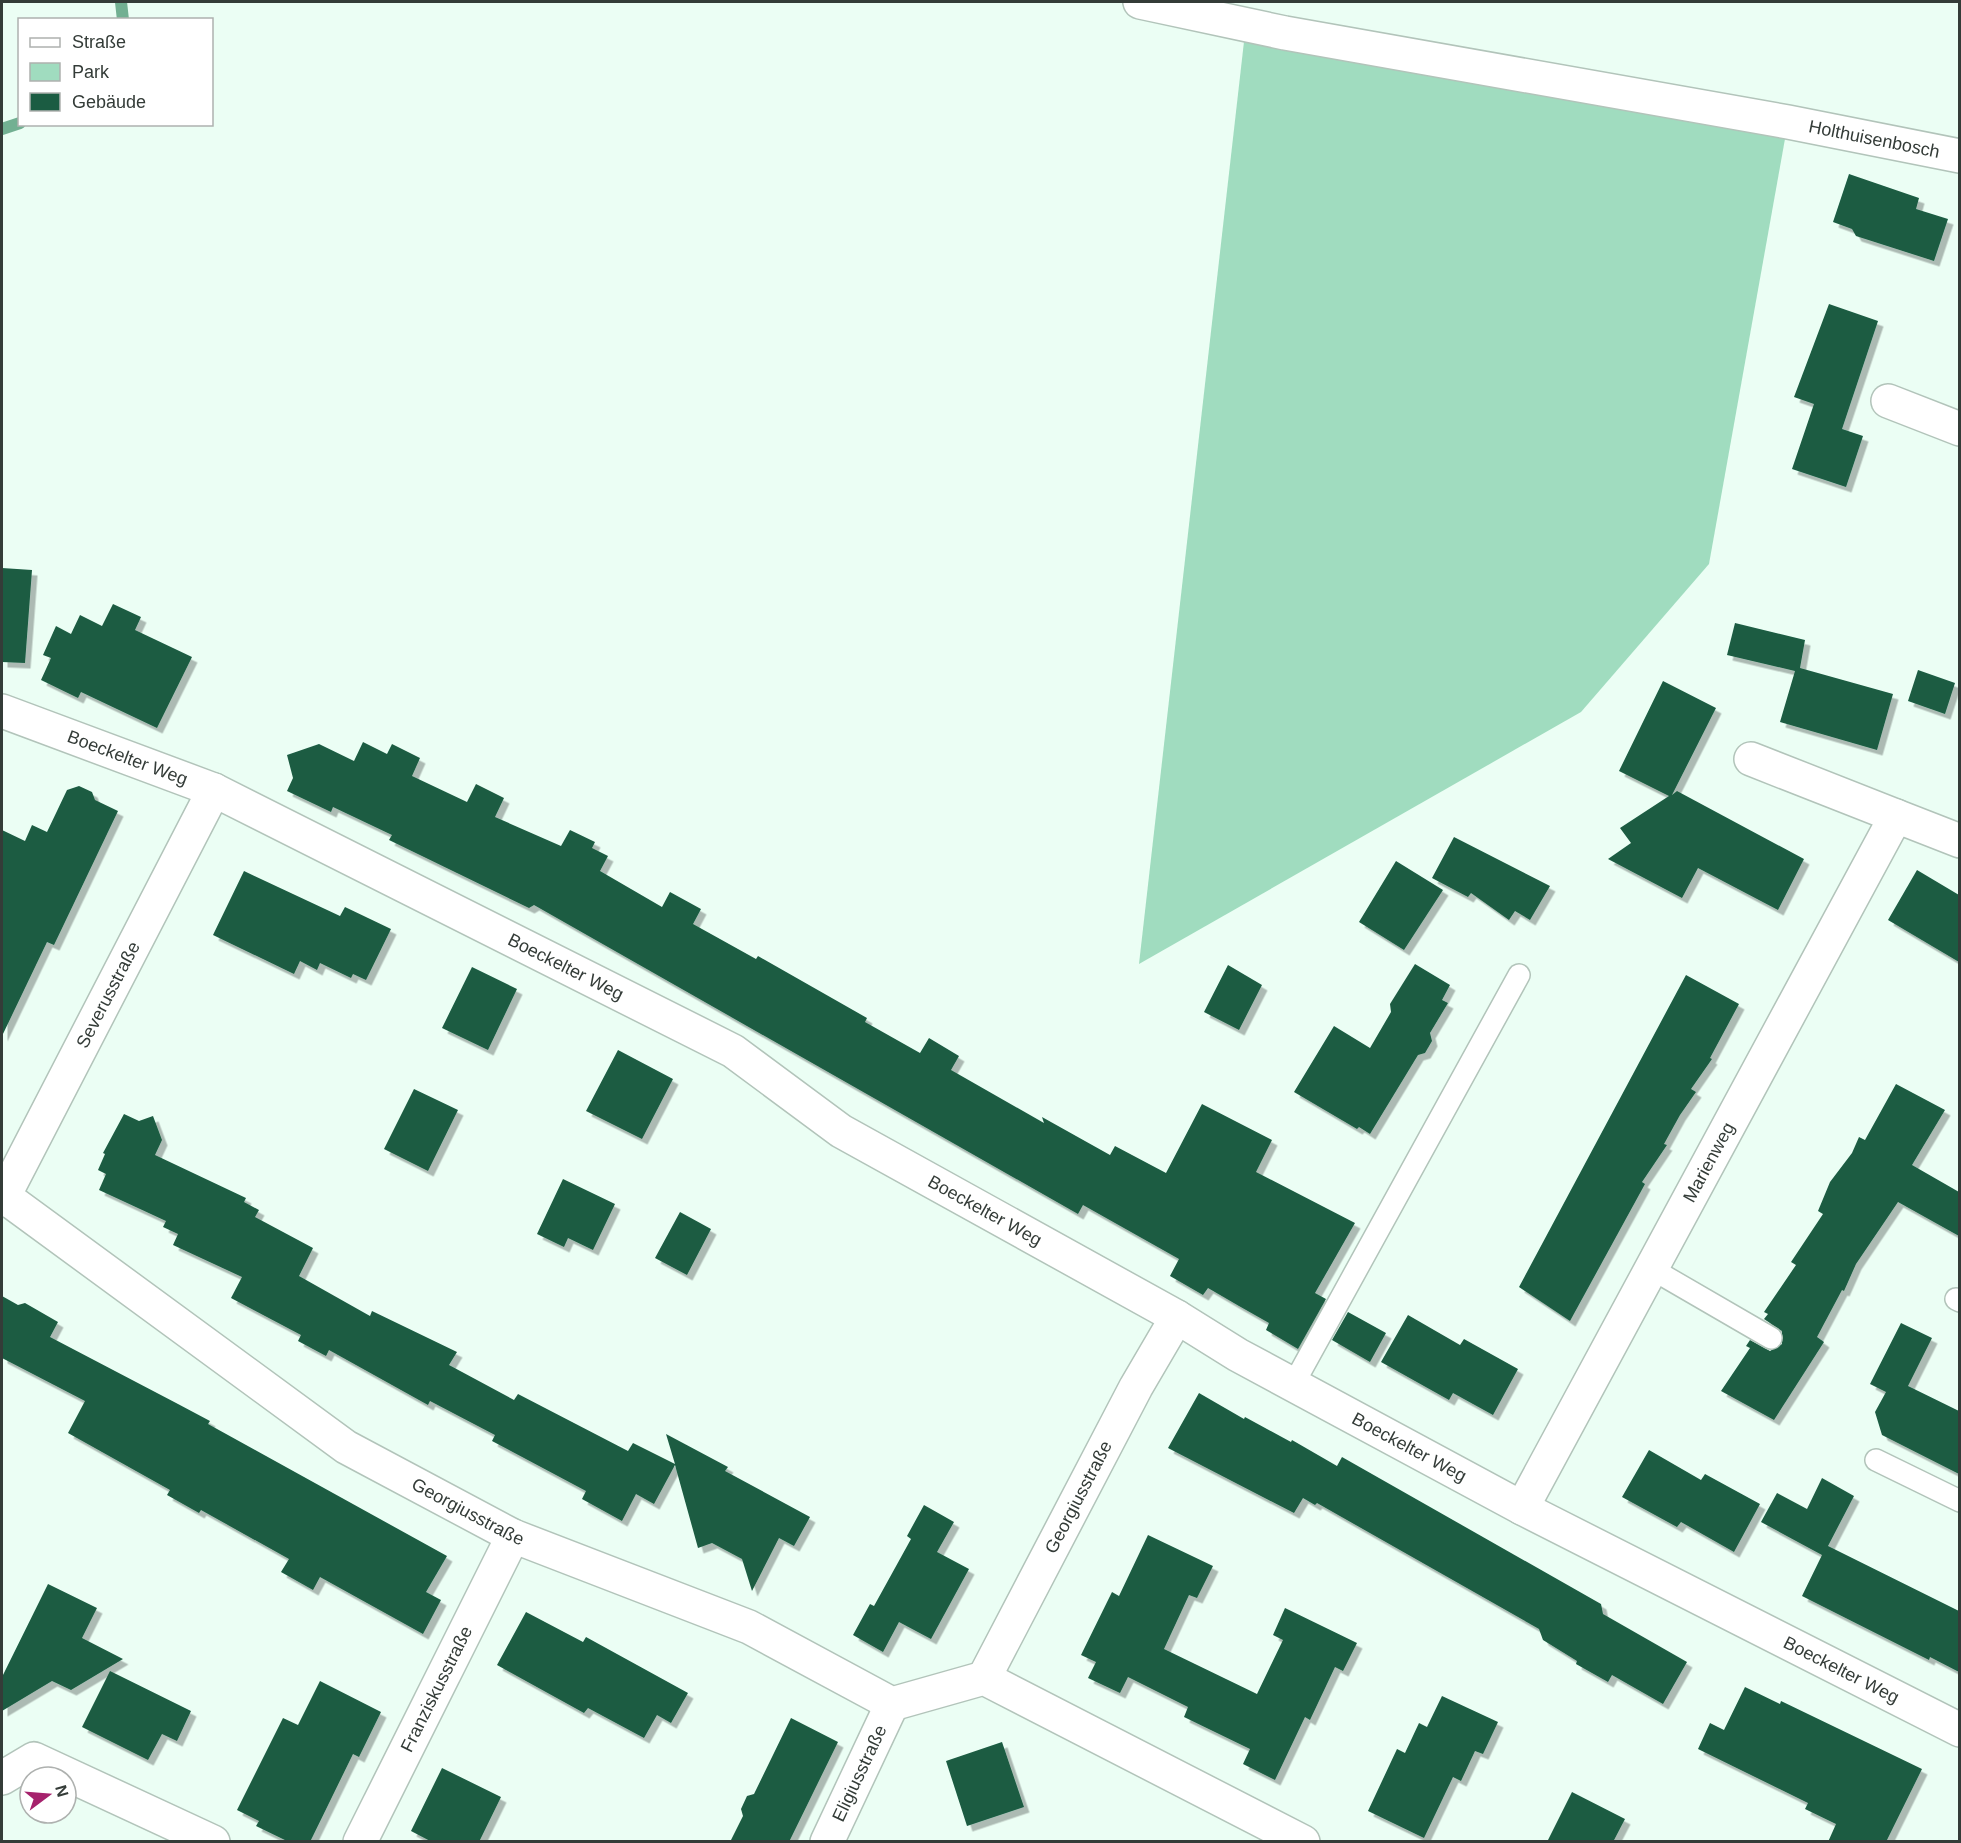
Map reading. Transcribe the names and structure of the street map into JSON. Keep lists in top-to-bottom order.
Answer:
{
  "streets": {
    "street": [
      "Holthuisenbosch",
      "Boeckelter Weg",
      "Severusstraße",
      "Marienweg",
      "Georgiusstraße",
      "Franziskusstraße",
      "Eligiusstraße"
    ]
  },
  "crossings": [
    ["Boeckelter Weg", "Severusstraße"],
    ["Boeckelter Weg", "Marienweg"],
    ["Boeckelter Weg", "Georgiusstraße"],
    ["Severusstraße", "Georgiusstraße"],
    ["Georgiusstraße", "Franziskusstraße"],
    ["Georgiusstraße", "Eligiusstraße"]
  ],
  "legend": ["Straße", "Park", "Gebäude"],
  "north": "right"
}
